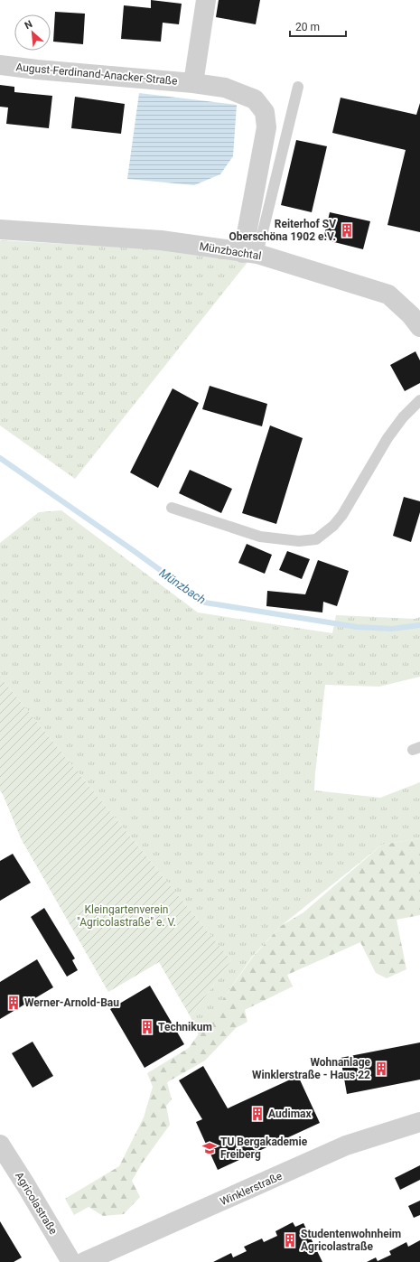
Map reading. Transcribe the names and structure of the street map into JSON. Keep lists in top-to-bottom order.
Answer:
{
  "streets": {
    "street": [
      "August-Ferdinand-Anacker-Straße",
      "Münzbachtal",
      "Winklerstraße",
      "Agricolastraße"
    ]
  },
  "crossings": [
    ["August-Ferdinand-Anacker-Straße", "Münzbachtal"]
  ],
  "water": ["Münzbach"],
  "parks": ["Kleingartenverein \"Agricolastraße\" e. V."],
  "places": {
    "building": [
      "Reiterhof SV Oberschöna 1902 e.V.",
      "Werner-Arnold-Bau",
      "Technikum",
      "Wohnanlage Winklerstraße - Haus 22",
      "Audimax",
      "Studentenwohnheim Agricolastraße"
    ],
    "school or university": ["TU Bergakademie Freiberg"]
  },
  "scale_bar": "20 m",
  "north": "top left"
}
